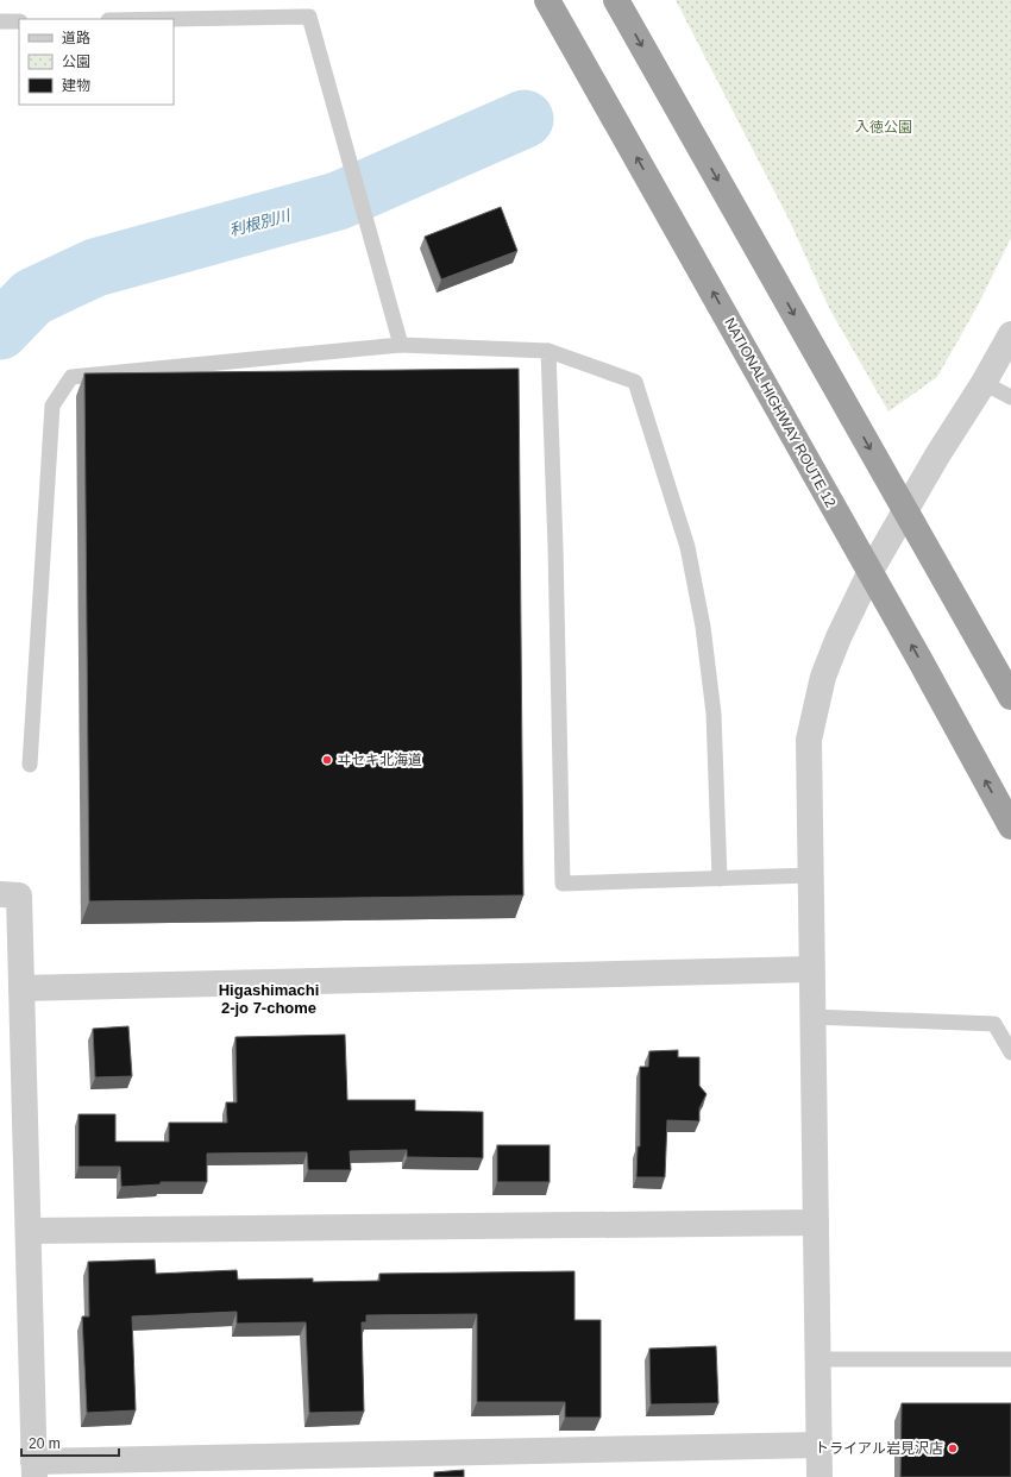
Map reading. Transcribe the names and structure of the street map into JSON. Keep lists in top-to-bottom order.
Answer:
{
  "streets": {
    "highway": ["NATIONAL HIGHWAY ROUTE 12"]
  },
  "districts": ["Higashimachi 2-jo 7-chome"],
  "water": ["利根別川"],
  "parks": ["入徳公園"],
  "places": ["ヰセキ北海道", "トライアル岩見沢店"],
  "legend": ["道路", "公園", "建物"],
  "scale_bar": "20 m"
}
